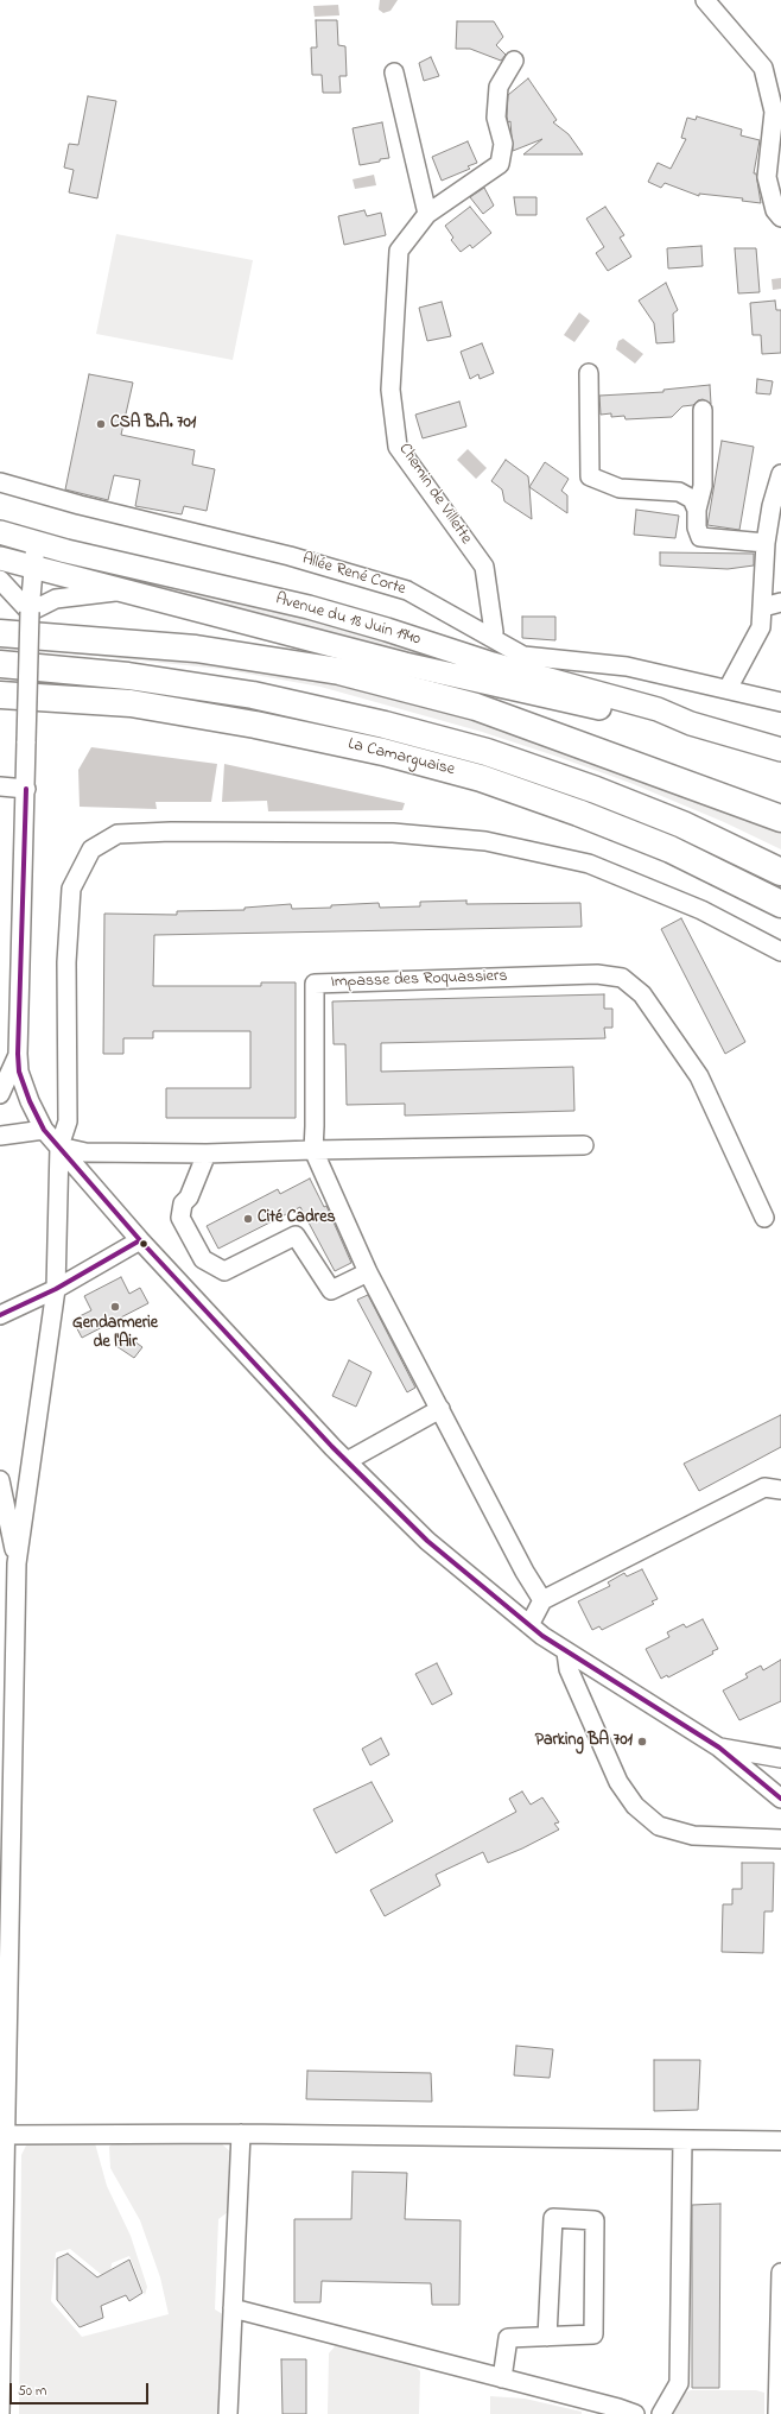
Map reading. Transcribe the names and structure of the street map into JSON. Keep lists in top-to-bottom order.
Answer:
{
  "streets": {
    "highway": ["La Camarguaise"],
    "main road": ["Avenue du 18 Juin 1940"],
    "street": ["Chemin de Villette", "Allée René Corte", "Impasse des Roquassiers"]
  },
  "crossings": [
    ["Chemin de Villette", "Allée René Corte"]
  ],
  "places": [
    "CSA B.A. 701",
    "Cité Cadres",
    "Gendarmerie de l'Air",
    "Parking BA 701"
  ],
  "scale_bar": "50 m"
}
